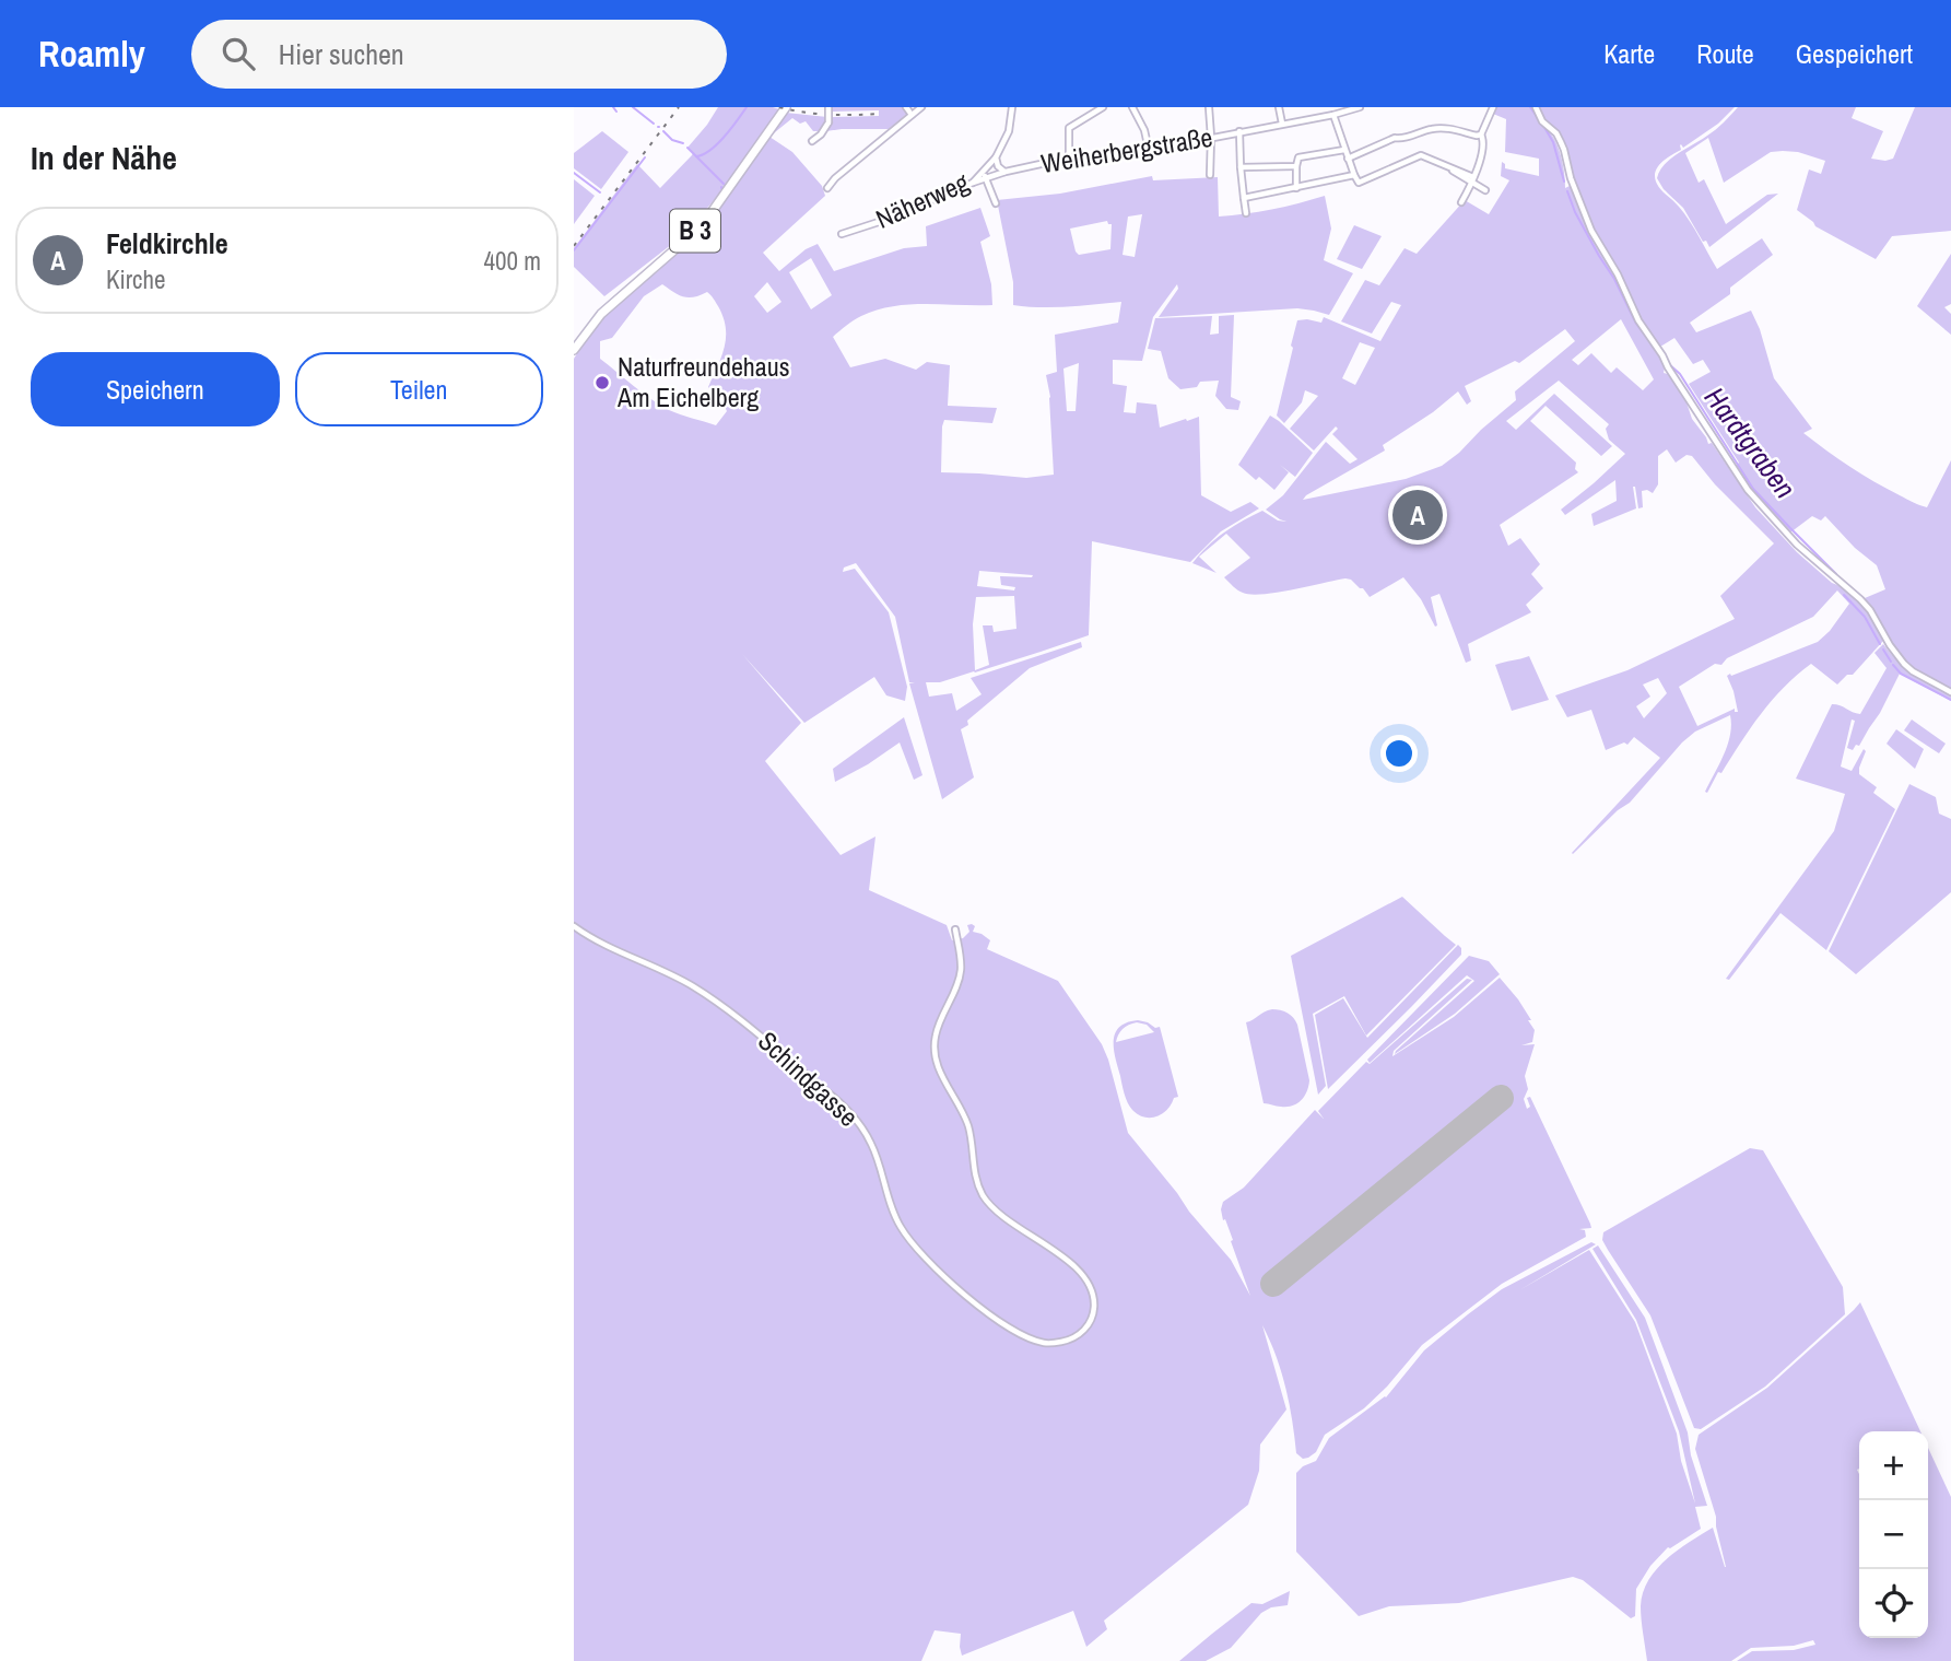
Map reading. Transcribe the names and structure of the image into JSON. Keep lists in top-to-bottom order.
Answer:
{
  "streets": {
    "main road": ["B 3"],
    "street": ["Weiherbergstraße", "Näherweg", "Schindgasse"]
  },
  "crossings": [
    ["Weiherbergstraße", "Näherweg"]
  ],
  "water": ["Hardtgraben"],
  "places": ["Naturfreundehaus Am Eichelberg"],
  "page": {
    "header": "Roamly",
    "search": "Hier suchen",
    "nav": ["Karte", "Route", "Gespeichert"],
    "heading": "In der Nähe",
    "list": [
      {
        "mark": "A",
        "name": "Feldkirchle",
        "note": "Kirche",
        "value": "400 m"
      }
    ],
    "buttons": ["Speichern", "Teilen"],
    "pins": "A",
    "map_buttons": ["+", "−"]
  }
}
